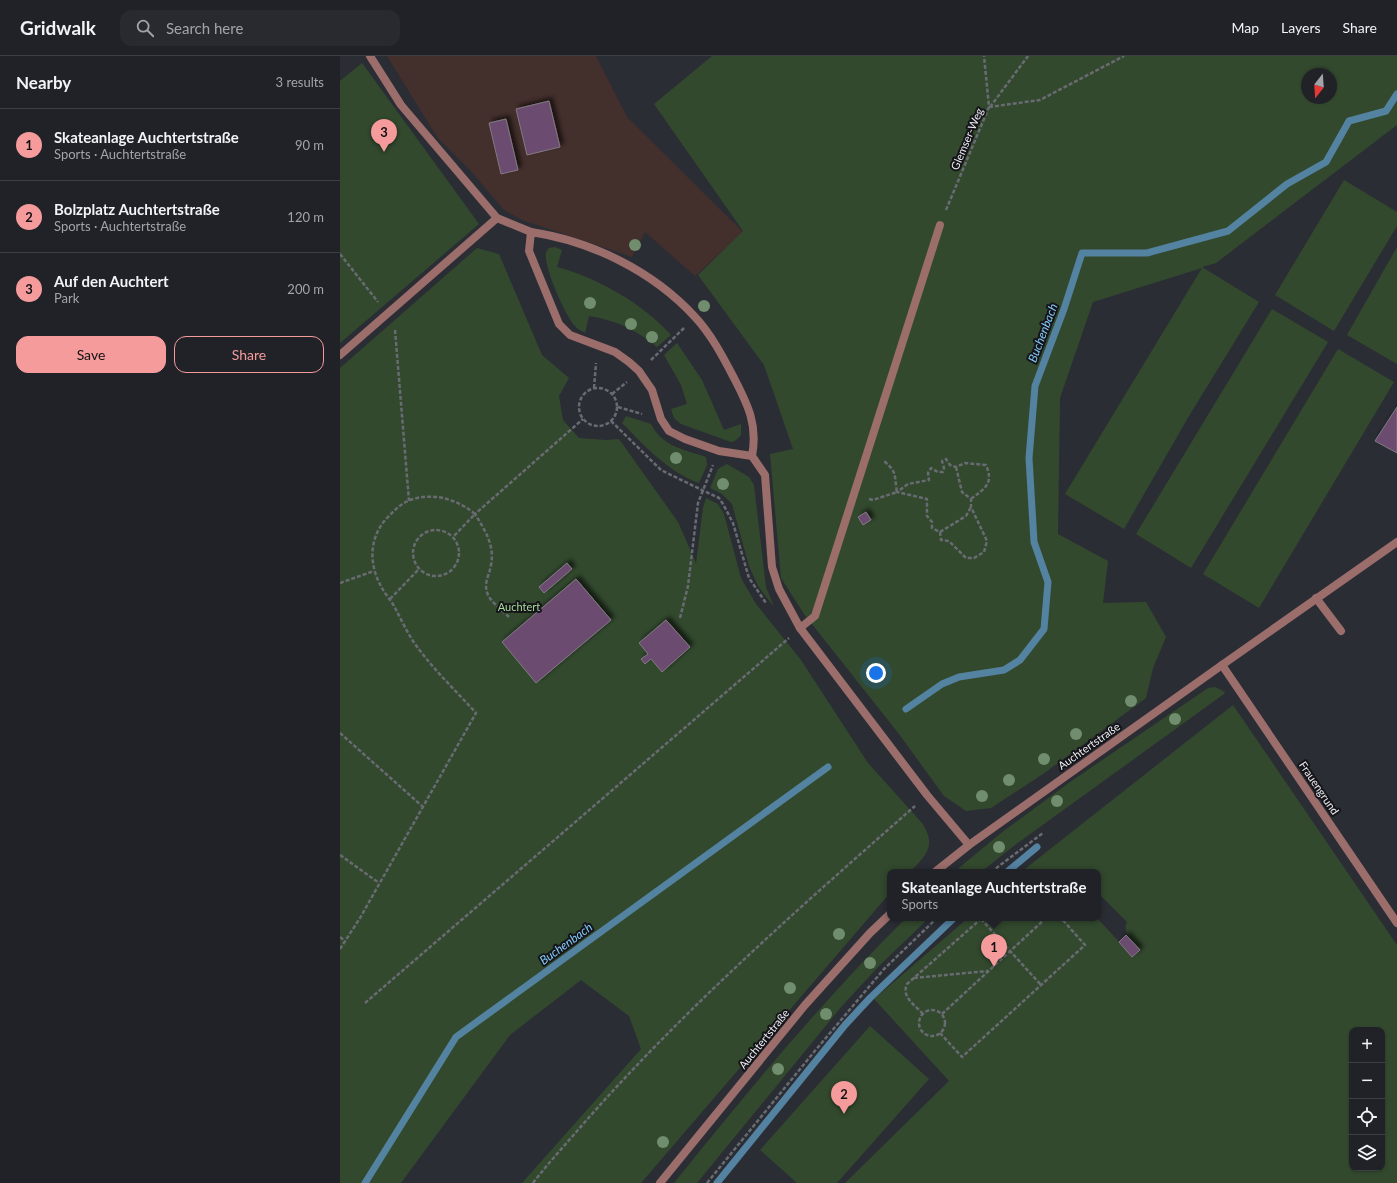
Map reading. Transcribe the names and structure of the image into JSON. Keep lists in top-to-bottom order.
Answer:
{
  "streets": {
    "street": ["Auchtertstraße", "Frauengrund"],
    "path": ["Glemser-Weg"]
  },
  "crossings": [
    ["Auchtertstraße", "Frauengrund"]
  ],
  "water": ["Buchenbach"],
  "parks": ["Auchtert"],
  "north": "bottom",
  "page": {
    "header": "Gridwalk",
    "search": "Search here",
    "nav": ["Map", "Layers", "Share"],
    "heading": ["Nearby", "3 results"],
    "list": [
      {
        "mark": "1",
        "name": "Skateanlage Auchtertstraße",
        "note": "Sports · Auchtertstraße",
        "value": "90 m"
      },
      {
        "mark": "2",
        "name": "Bolzplatz Auchtertstraße",
        "note": "Sports · Auchtertstraße",
        "value": "120 m"
      },
      {
        "mark": "3",
        "name": "Auf den Auchtert",
        "note": "Park",
        "value": "200 m"
      }
    ],
    "pins": ["3", "1", "2"],
    "buttons": ["Save", "Share"],
    "popup": ["Skateanlage Auchtertstraße", "Sports"],
    "map_buttons": ["+", "−"]
  }
}
